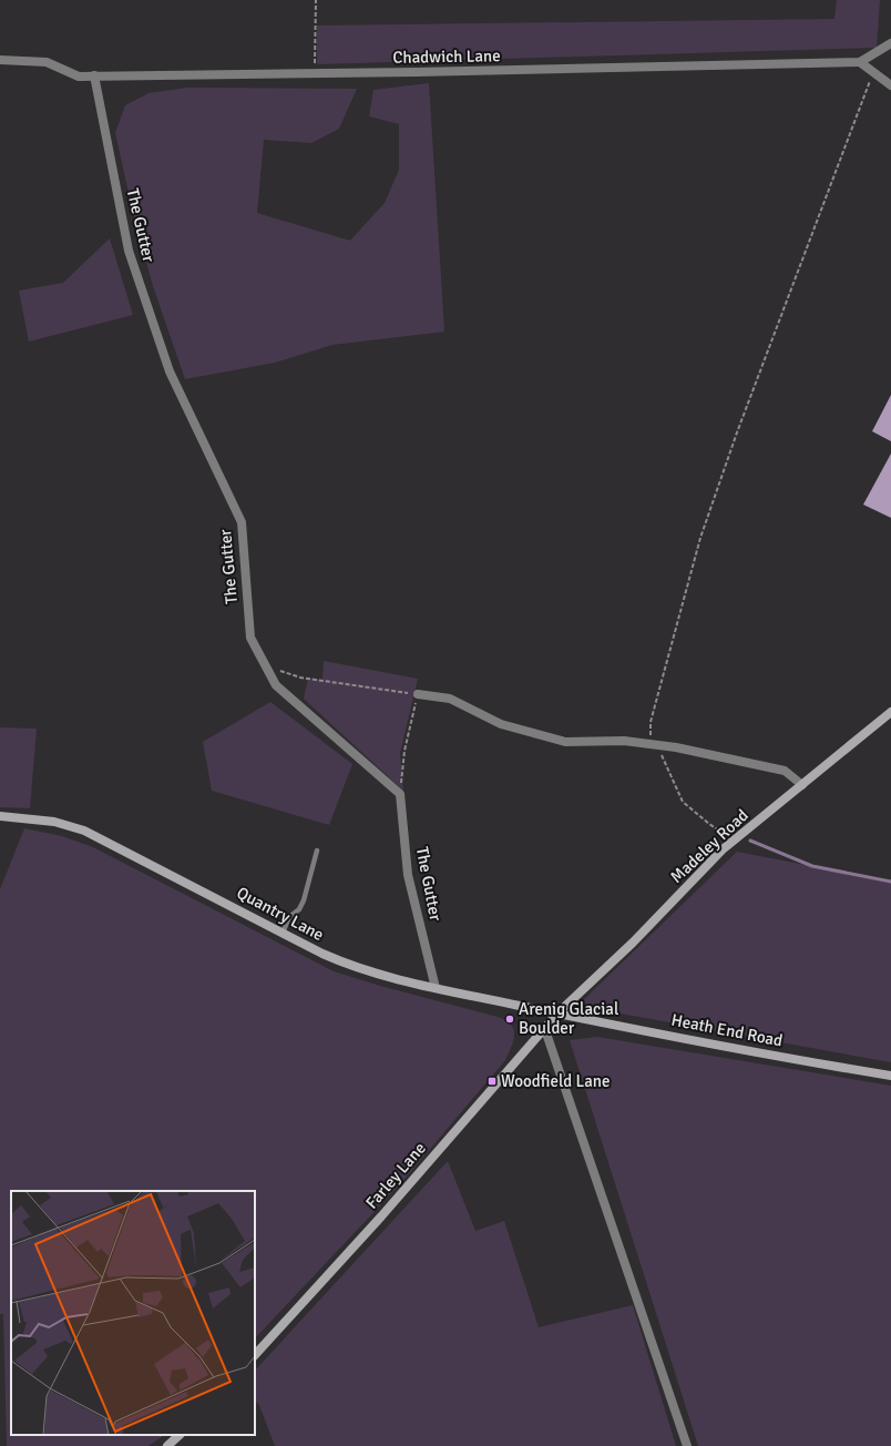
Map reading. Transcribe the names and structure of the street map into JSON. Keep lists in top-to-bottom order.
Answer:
{
  "streets": {
    "street": [
      "Chadwich Lane",
      "The Gutter",
      "Madeley Road",
      "Quantry Lane",
      "Heath End Road",
      "Farley Lane"
    ]
  },
  "crossings": [
    ["Chadwich Lane", "The Gutter"],
    ["The Gutter", "Quantry Lane"],
    ["Madeley Road", "Quantry Lane"],
    ["Madeley Road", "Heath End Road"],
    ["Madeley Road", "Farley Lane"],
    ["Quantry Lane", "Heath End Road"],
    ["Quantry Lane", "Farley Lane"],
    ["Heath End Road", "Farley Lane"]
  ],
  "places": {
    "other": ["Arenig Glacial Boulder"],
    "transit": ["Woodfield Lane"]
  }
}
